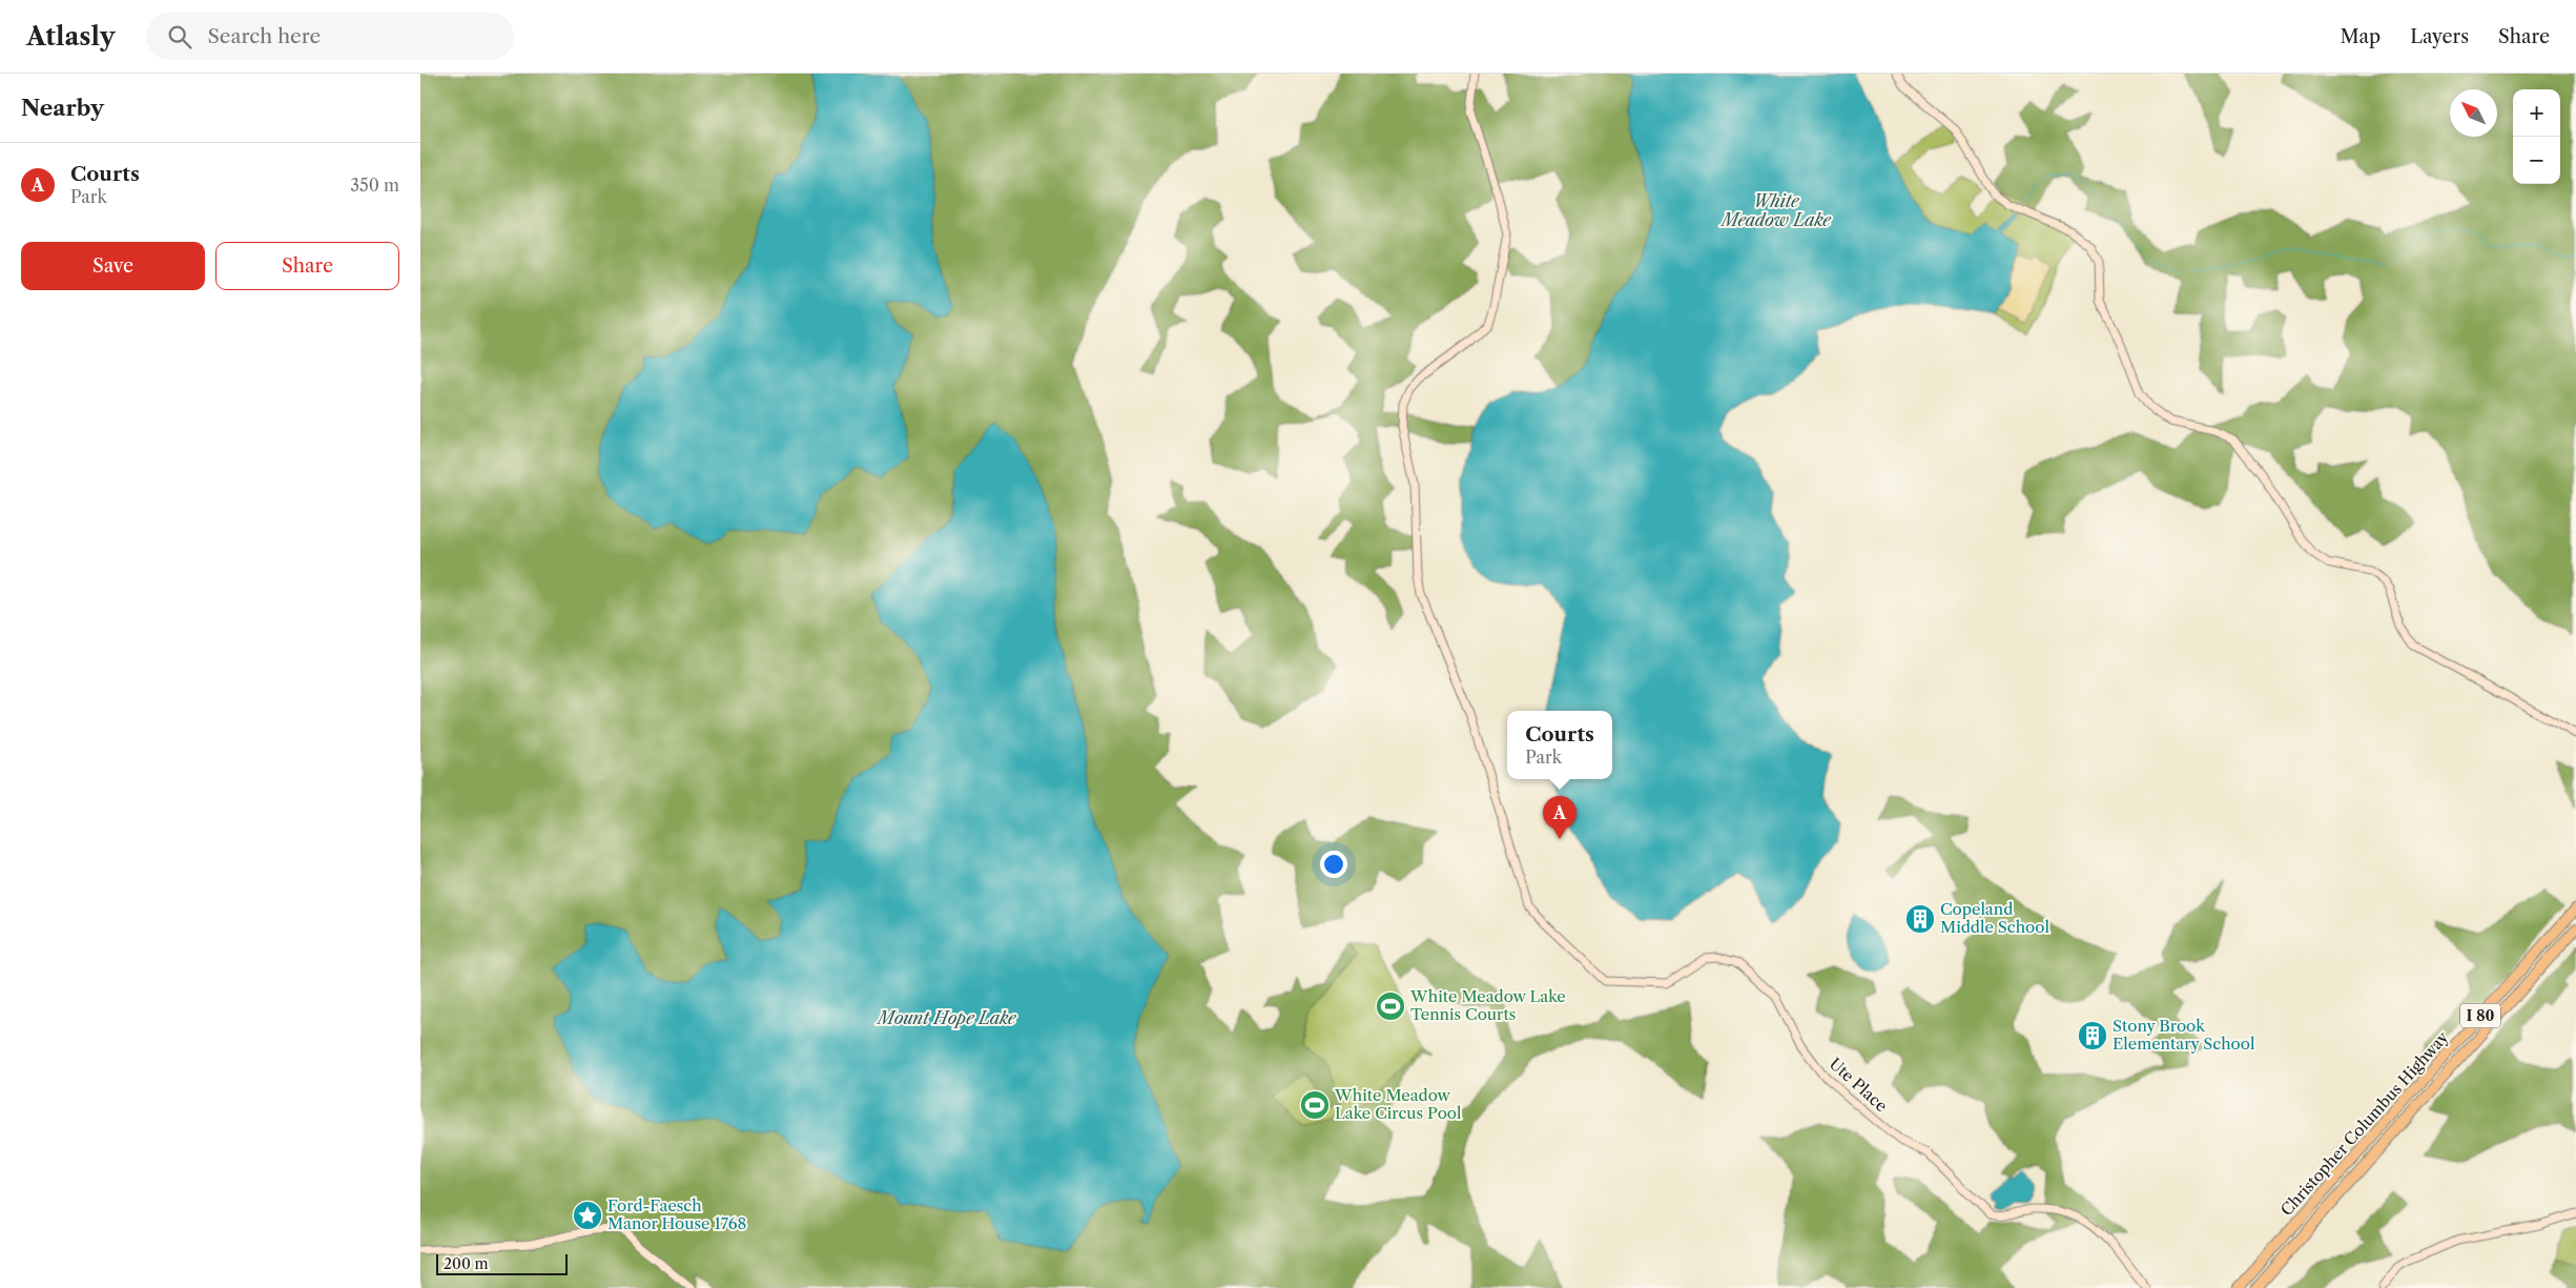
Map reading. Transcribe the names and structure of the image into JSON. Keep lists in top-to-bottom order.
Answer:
{
  "streets": {
    "highway": ["I 80", "Christopher Columbus Highway"],
    "street": ["Ute Place"]
  },
  "water": ["White Meadow Lake", "Mount Hope Lake"],
  "places": {
    "building": ["Copeland Middle School", "Stony Brook Elementary School"],
    "sports": ["White Meadow Lake Tennis Courts", "White Meadow Lake Circus Pool"],
    "place": ["Ford-Faesch Manor House 1768"]
  },
  "scale_bar": "200 m",
  "north": "top left",
  "page": {
    "header": "Atlasly",
    "search": "Search here",
    "nav": ["Map", "Layers", "Share"],
    "heading": "Nearby",
    "map_buttons": ["+", "−"],
    "list": [
      {
        "mark": "A",
        "name": "Courts",
        "note": "Park",
        "value": "350 m"
      }
    ],
    "buttons": ["Save", "Share"],
    "popup": ["Courts", "Park"],
    "pins": "A",
    "scale": "200 m"
  }
}
